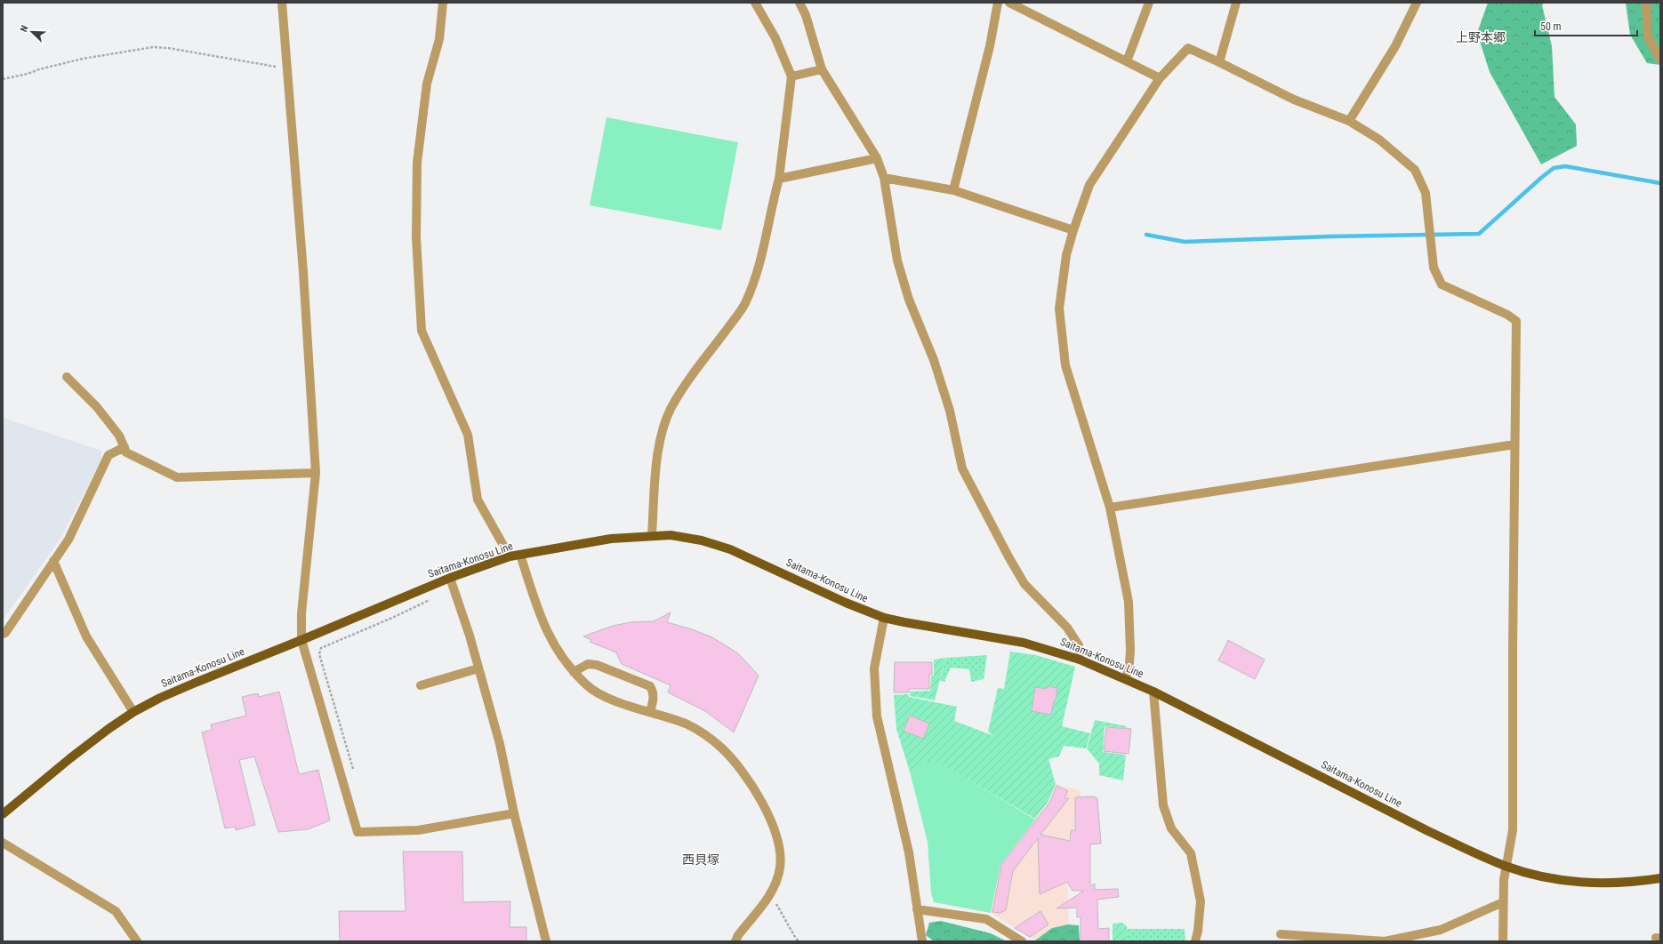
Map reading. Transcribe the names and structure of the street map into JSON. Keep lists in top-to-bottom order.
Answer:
{
  "streets": {
    "main road": ["Saitama-Konosu Line"]
  },
  "districts": ["上野本郷", "西貝塚"],
  "scale_bar": "50 m",
  "north": "top left"
}
